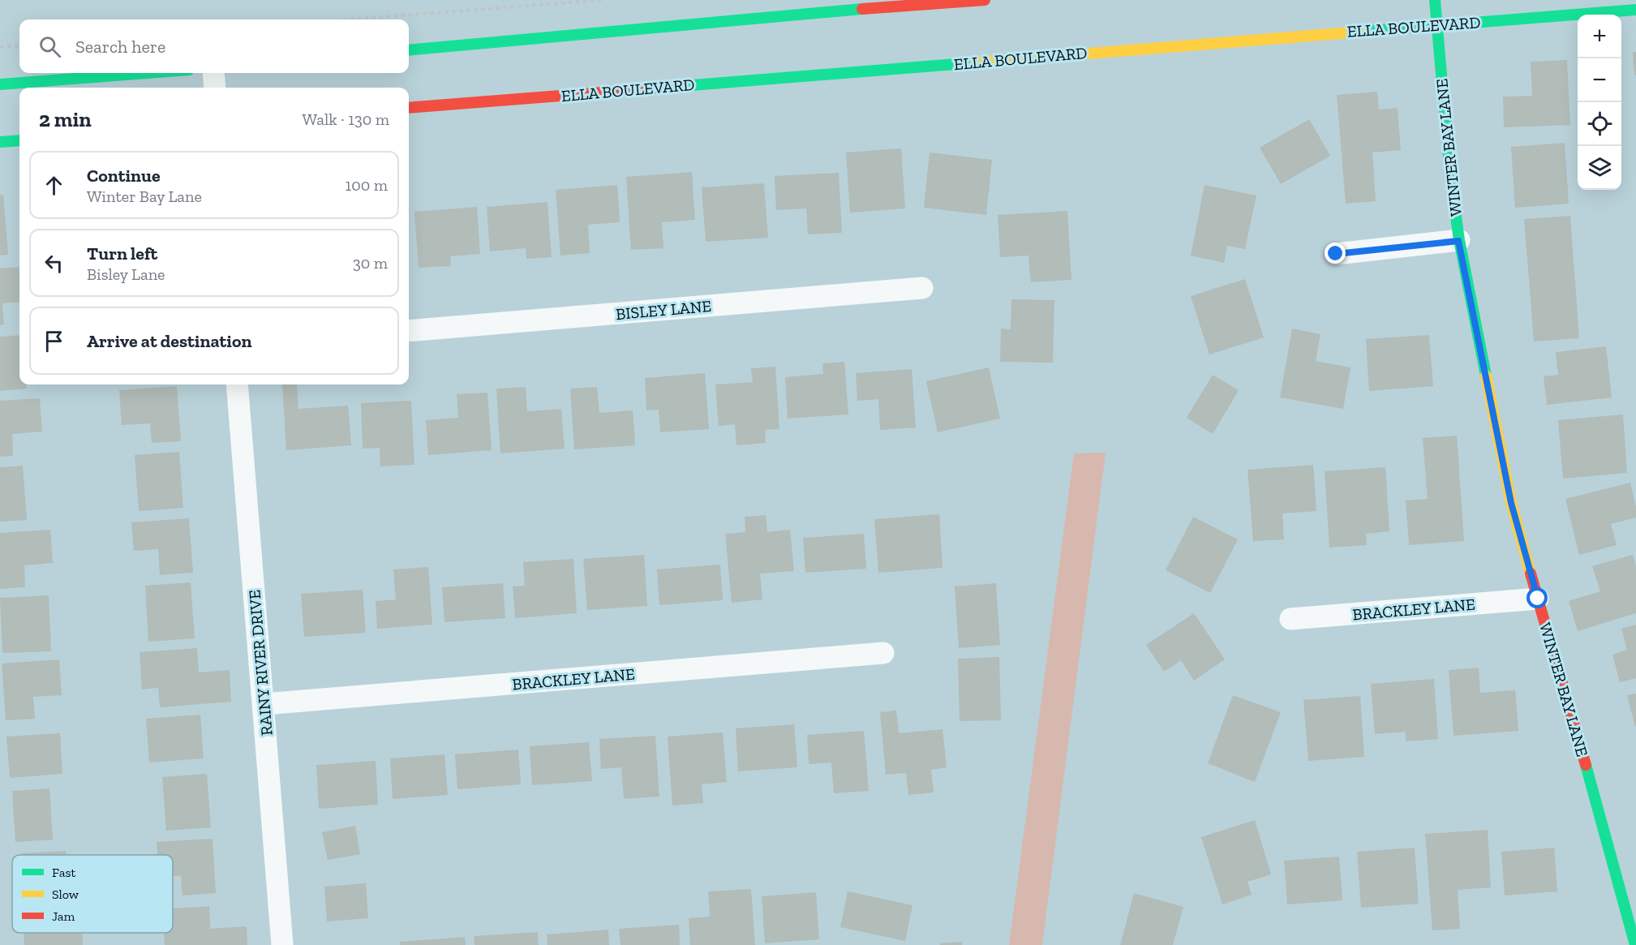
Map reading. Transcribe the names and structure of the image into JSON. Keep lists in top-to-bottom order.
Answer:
{
  "streets": {
    "main road": ["ELLA BOULEVARD", "WINTER BAY LANE"],
    "street": ["BISLEY LANE", "BRACKLEY LANE", "RAINY RIVER DRIVE"]
  },
  "crossings": [
    ["ELLA BOULEVARD", "WINTER BAY LANE"],
    ["WINTER BAY LANE", "BRACKLEY LANE"],
    ["BRACKLEY LANE", "RAINY RIVER DRIVE"]
  ],
  "legend": ["Fast", "Slow", "Jam"],
  "page": {
    "map_buttons": ["+", "−"],
    "search": "Search here",
    "heading": ["2 min", "Walk · 130 m"],
    "list": [
      ["Continue", "Winter Bay Lane", "100 m"],
      ["Turn left", "Bisley Lane", "30 m"],
      "Arrive at destination"
    ]
  }
}
